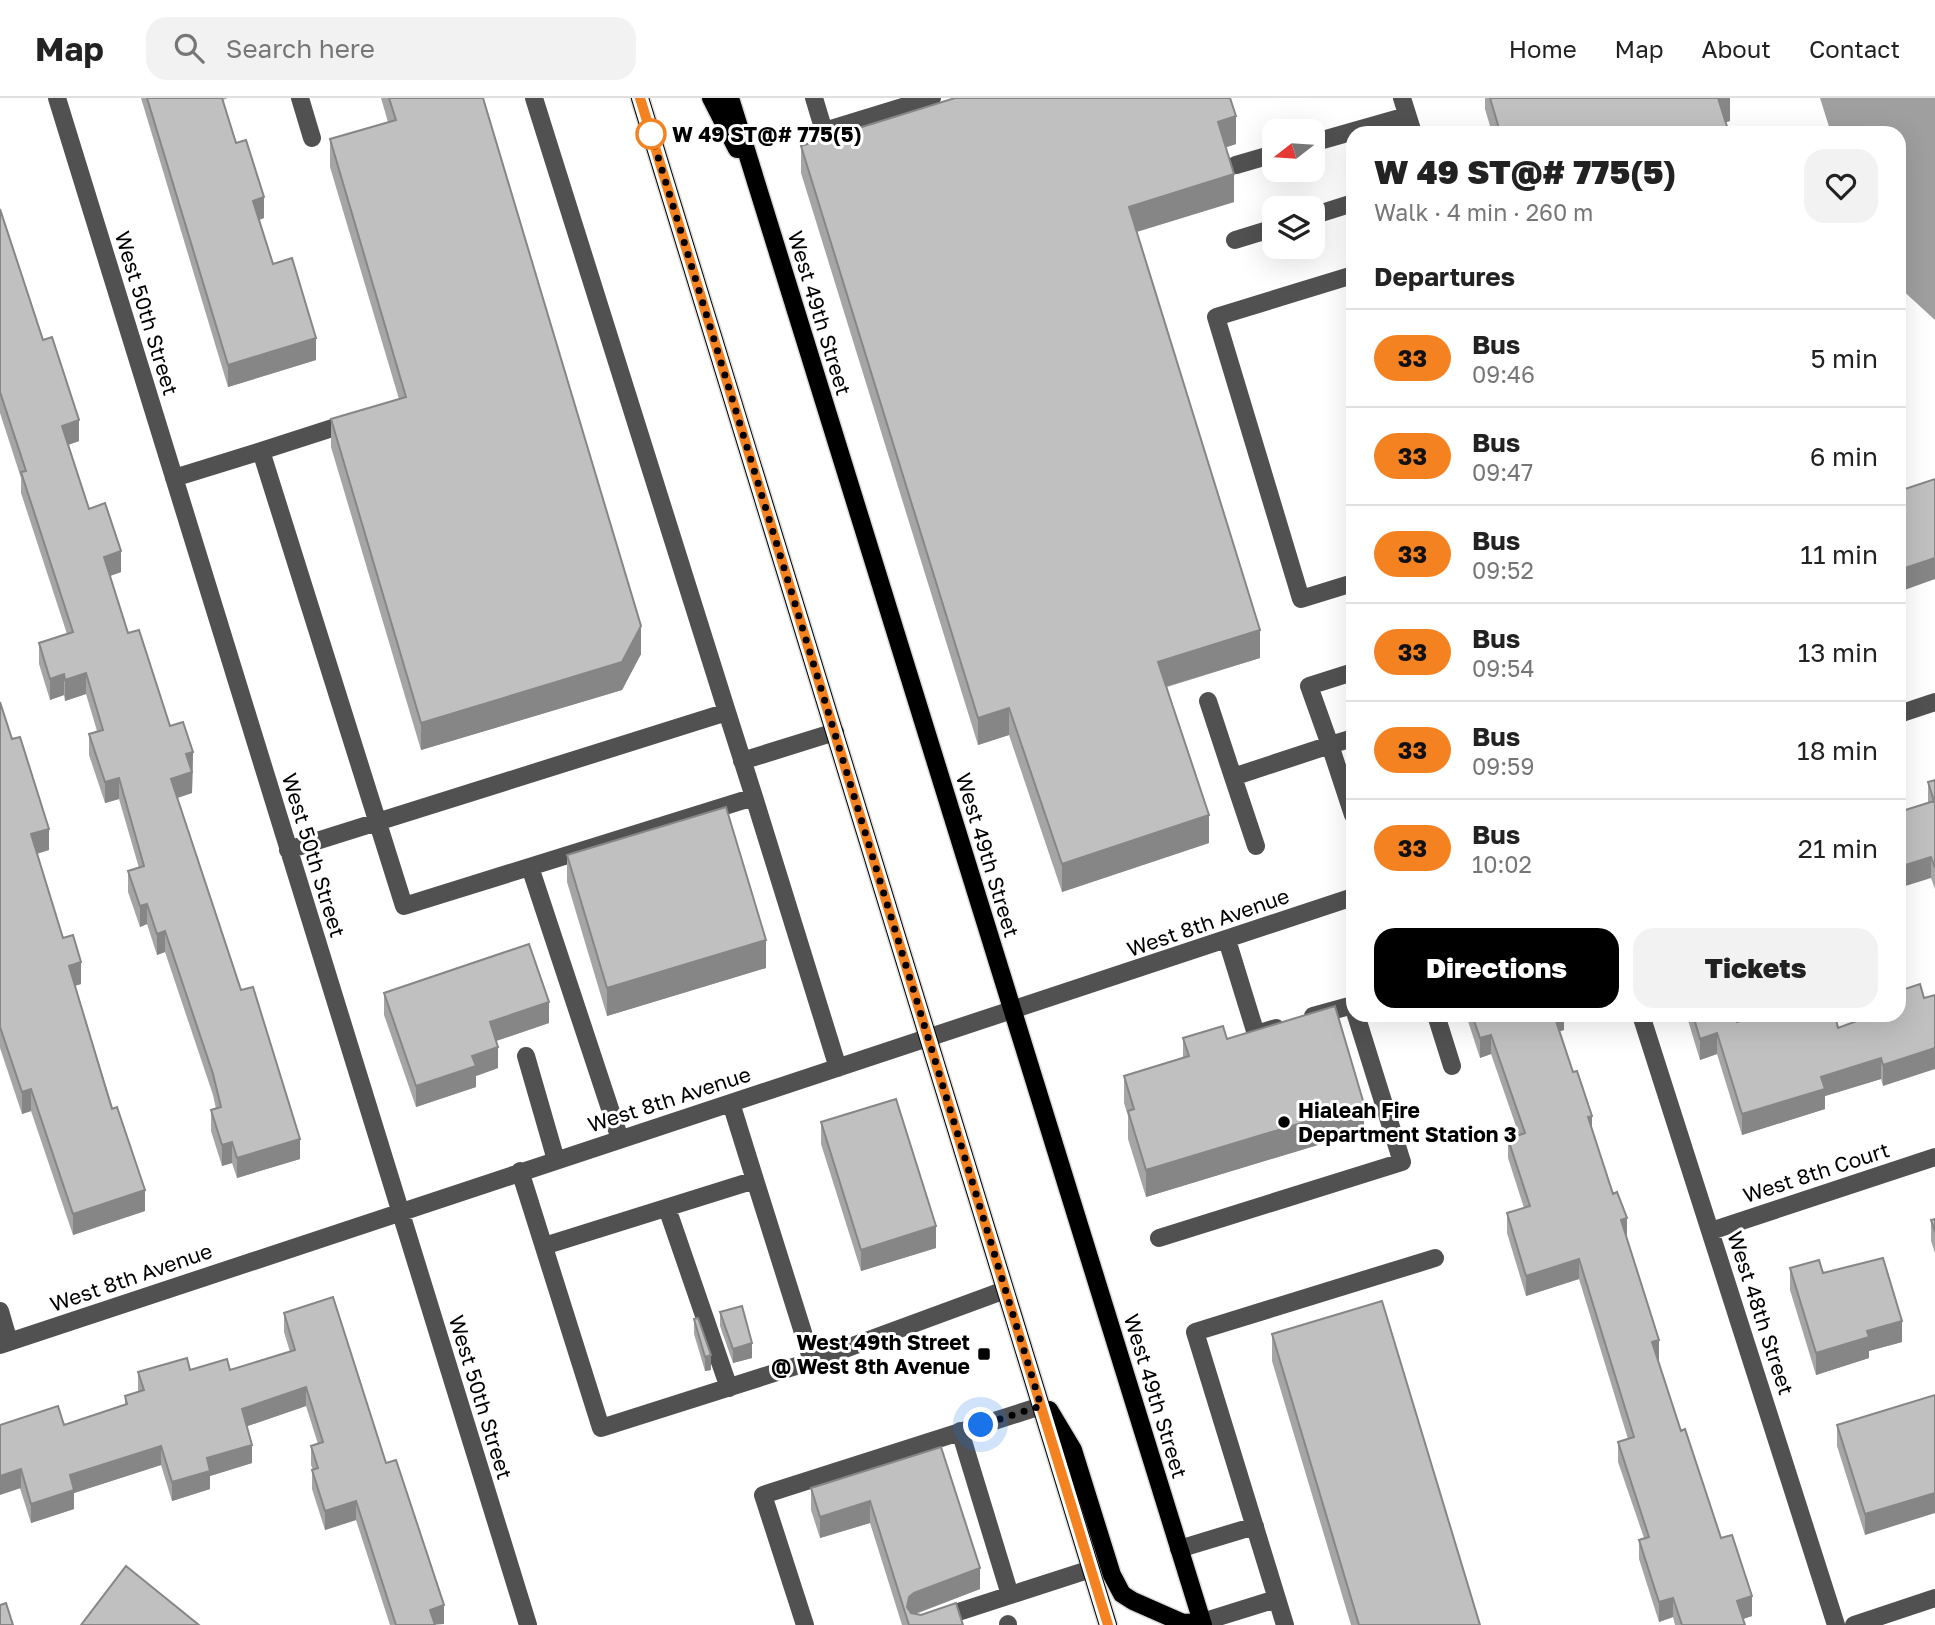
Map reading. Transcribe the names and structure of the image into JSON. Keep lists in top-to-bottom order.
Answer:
{
  "streets": {
    "main road": ["West 49th Street"],
    "street": [
      "West 50th Street",
      "West 8th Avenue",
      "West 8th Court",
      "West 48th Street"
    ]
  },
  "crossings": [
    ["West 50th Street", "West 8th Avenue"],
    ["West 49th Street", "West 8th Avenue"],
    ["West 8th Court", "West 48th Street"]
  ],
  "places": {
    "other": ["W 49 ST@# 775(5)", "Hialeah Fire Department Station 3"],
    "transit": ["West 49th Street @ West 8th Avenue"]
  },
  "lines": ["bus line 33"],
  "north": "left",
  "page": {
    "header": "Map",
    "search": "Search here",
    "nav": [
      "Home",
      "Map",
      "About",
      "Contact"
    ],
    "heading": [
      ["W 49 ST@# 775(5)", "Walk · 4 min · 260 m"],
      "Departures"
    ],
    "list": [
      {
        "mark": "33",
        "name": "Bus",
        "note": "09:46",
        "value": "5 min"
      },
      {
        "mark": "33",
        "name": "Bus",
        "note": "09:47",
        "value": "6 min"
      },
      {
        "mark": "33",
        "name": "Bus",
        "note": "09:52",
        "value": "11 min"
      },
      {
        "mark": "33",
        "name": "Bus",
        "note": "09:54",
        "value": "13 min"
      },
      {
        "mark": "33",
        "name": "Bus",
        "note": "09:59",
        "value": "18 min"
      },
      {
        "mark": "33",
        "name": "Bus",
        "note": "10:02",
        "value": "21 min"
      }
    ],
    "buttons": ["Directions", "Tickets"]
  }
}
